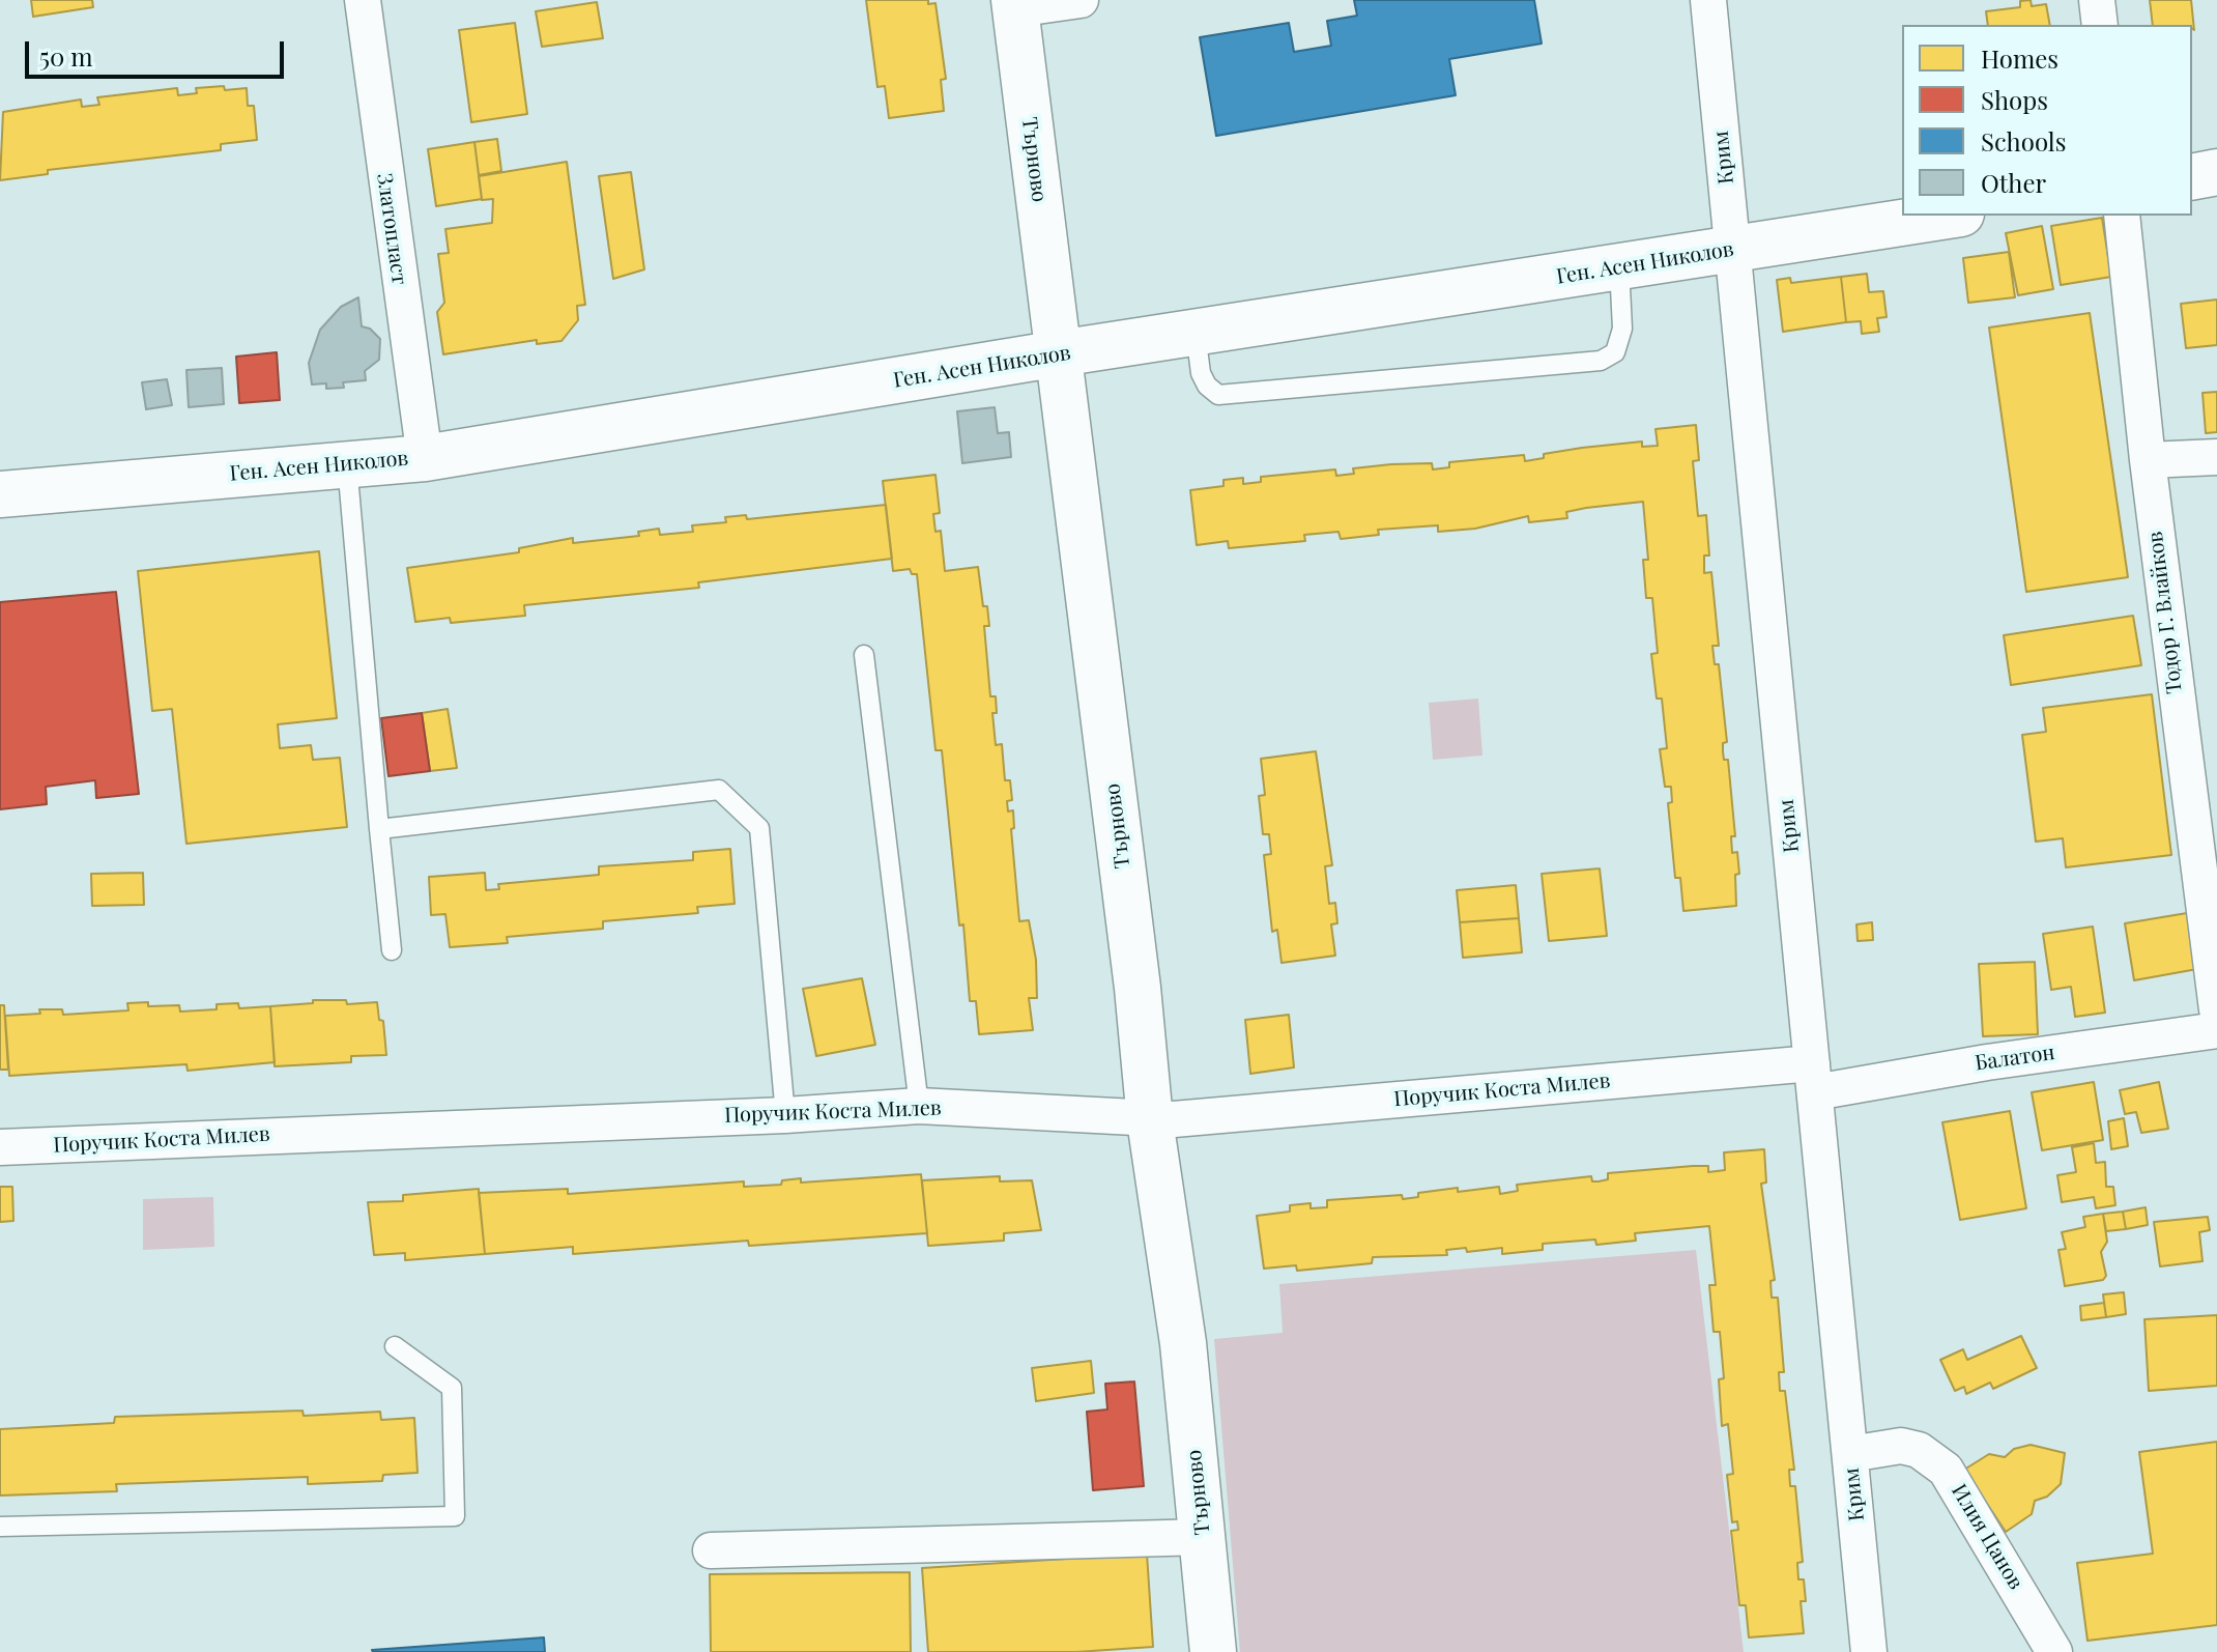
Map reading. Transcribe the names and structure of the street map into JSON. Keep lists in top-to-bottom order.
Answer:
{
  "streets": {
    "street": [
      "Крим",
      "Търново",
      "Златопласт",
      "Ген. Асен Николов",
      "Тодор Г. Влайков",
      "Балатон",
      "Поручик Коста Милев",
      "Илия Цанов"
    ]
  },
  "crossings": [
    ["Крим", "Ген. Асен Николов"],
    ["Крим", "Балатон"],
    ["Крим", "Поручик Коста Милев"],
    ["Крим", "Илия Цанов"],
    ["Търново", "Ген. Асен Николов"],
    ["Търново", "Поручик Коста Милев"],
    ["Златопласт", "Ген. Асен Николов"],
    ["Балатон", "Поручик Коста Милев"]
  ],
  "legend": [
    "Homes",
    "Shops",
    "Schools",
    "Other"
  ],
  "scale_bar": "50 m"
}
